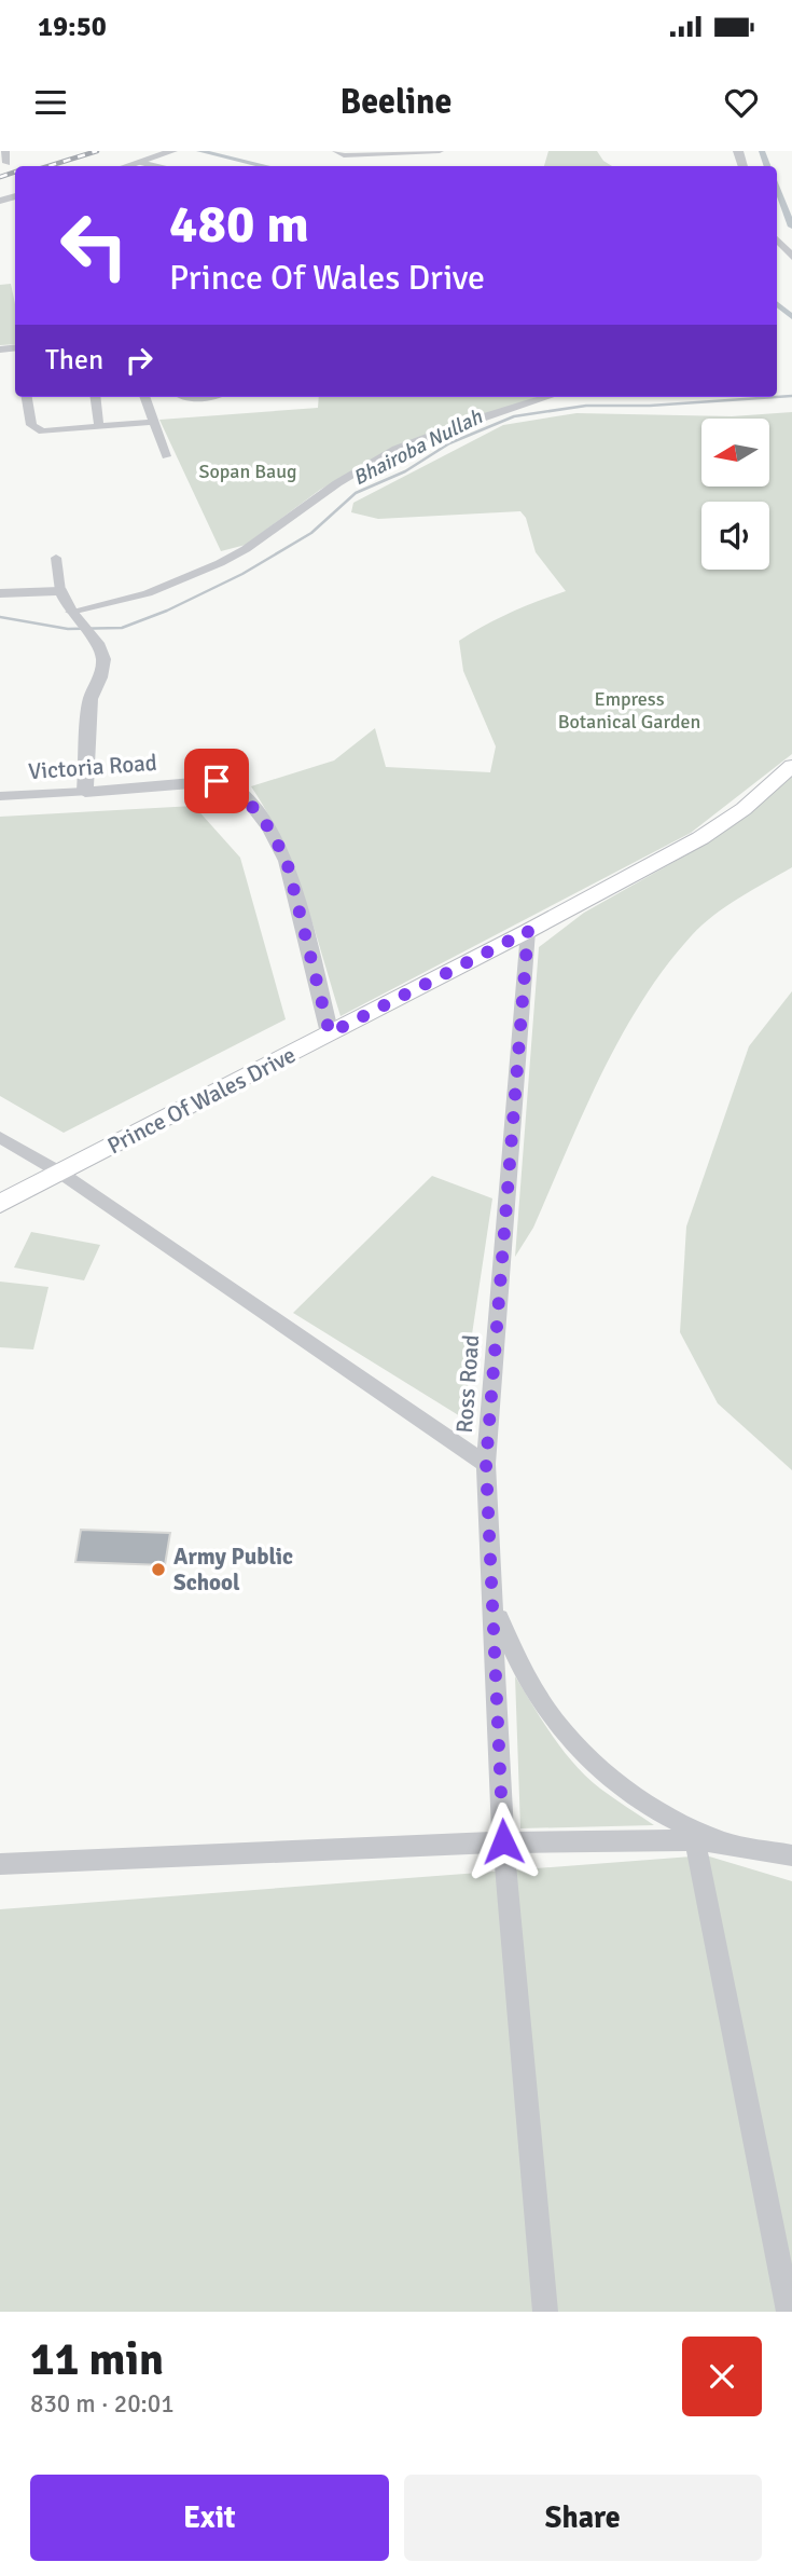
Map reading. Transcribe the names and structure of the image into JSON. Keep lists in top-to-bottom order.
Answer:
{
  "streets": {
    "main road": ["Prince Of Wales Drive"],
    "street": ["Victoria Road", "Ross Road"]
  },
  "crossings": [
    ["Victoria Road", "Prince Of Wales Drive"],
    ["Prince Of Wales Drive", "Ross Road"]
  ],
  "water": ["Bhairoba Nullah"],
  "parks": ["Sopan Baug", "Empress Botanical Garden"],
  "places": ["Army Public School"],
  "north": "left",
  "page": {
    "status": "19:50",
    "header": "Beeline",
    "turn": ["480 m", "Prince Of Wales Drive"],
    "then": "Then",
    "heading": ["11 min", "830 m · 20:01"],
    "buttons": ["Exit", "Share"]
  }
}
